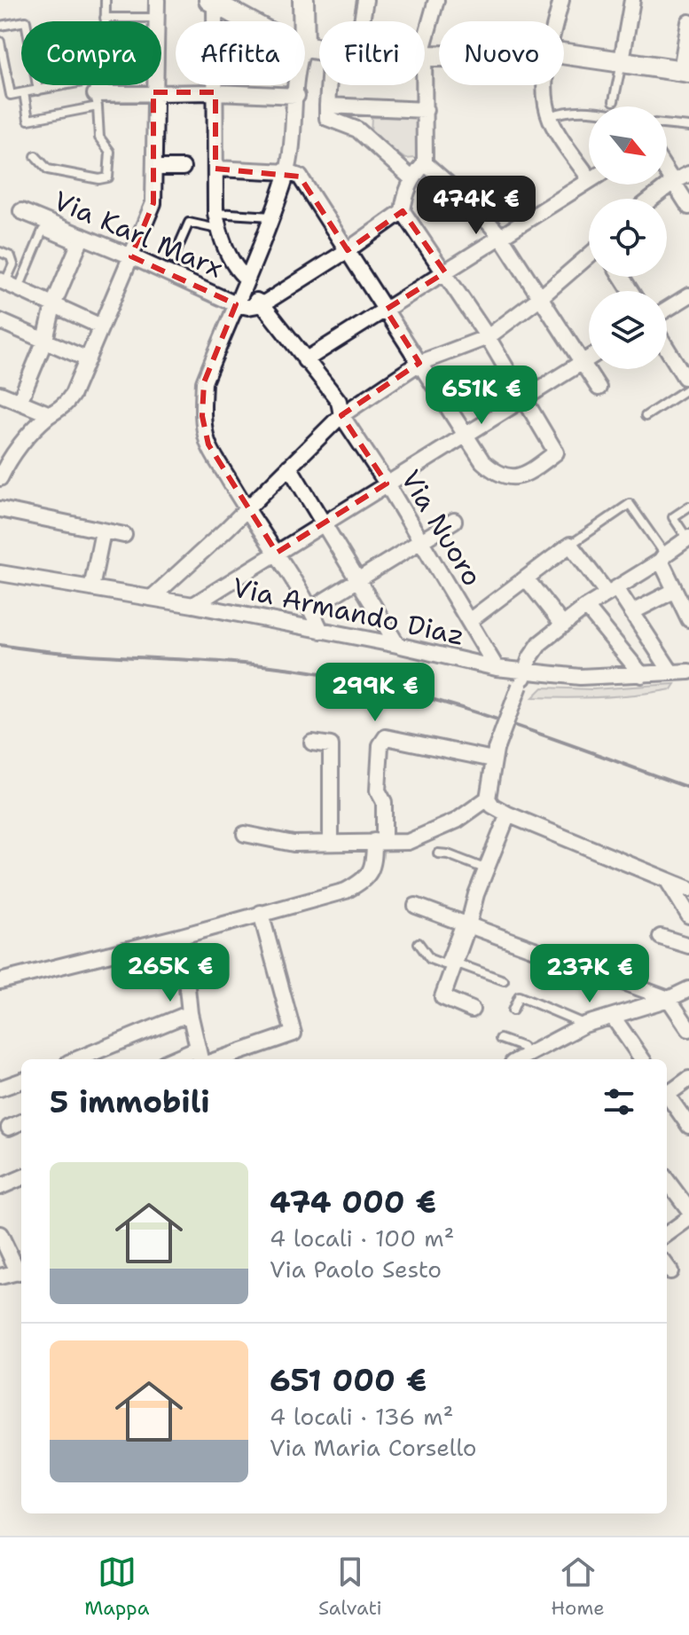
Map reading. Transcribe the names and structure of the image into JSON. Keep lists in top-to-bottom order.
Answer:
{
  "streets": {
    "street": ["Via Karl Marx", "Via Nuoro", "Via Armando Diaz"]
  },
  "crossings": [
    ["Via Nuoro", "Via Armando Diaz"]
  ],
  "north": "bottom right",
  "page": {
    "chip": [
      "Compra",
      "Affitta",
      "Filtri",
      "Nuovo"
    ],
    "price": [
      "474K €",
      "651K €",
      "299K €",
      "265K €",
      "237K €"
    ],
    "heading": "5 immobili",
    "list": [
      {
        "name": "474 000 €",
        "note": "4 locali · 100 m² · Via Paolo Sesto"
      },
      {
        "name": "651 000 €",
        "note": "4 locali · 136 m² · Via Maria Corsello"
      }
    ],
    "tabs": ["Mappa", "Salvati", "Home"]
  }
}
